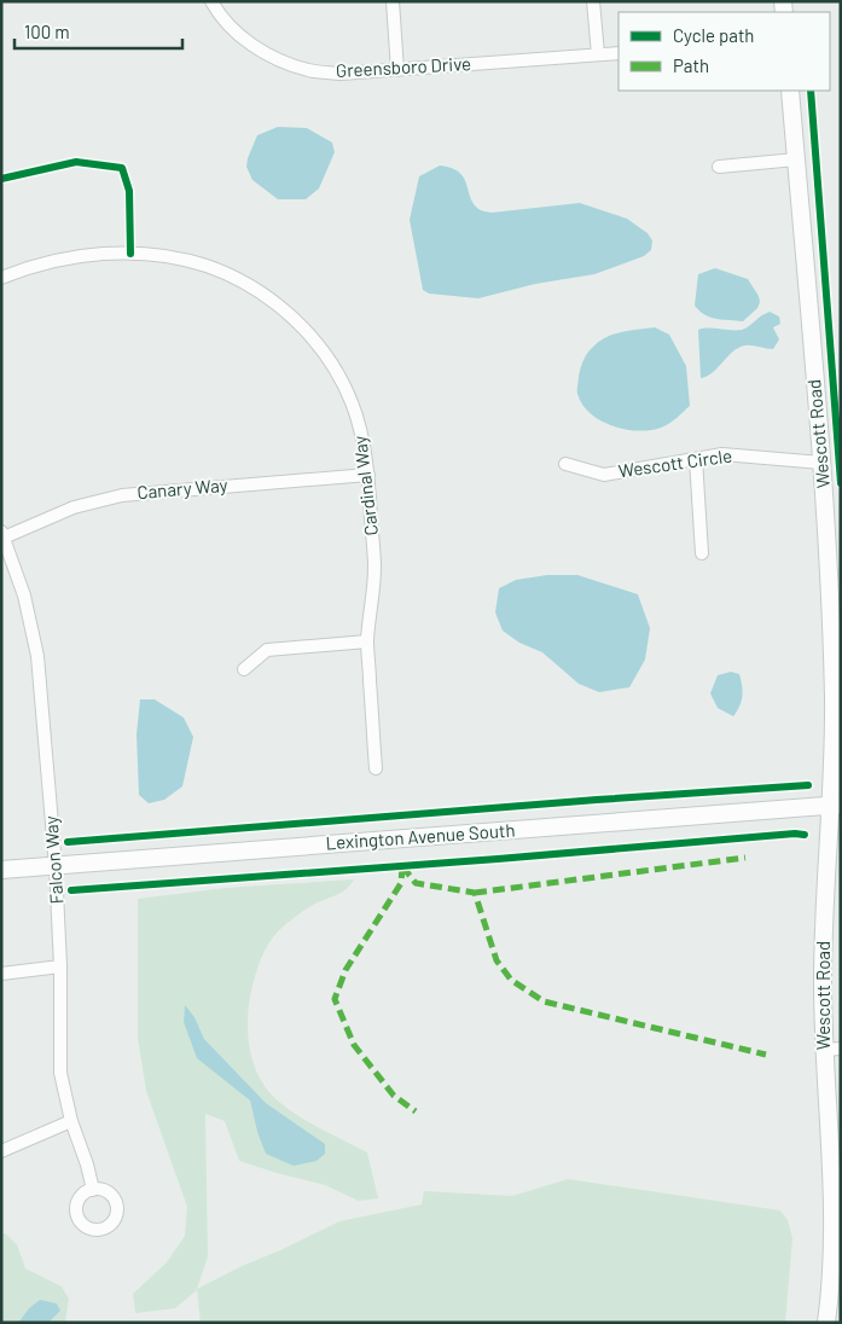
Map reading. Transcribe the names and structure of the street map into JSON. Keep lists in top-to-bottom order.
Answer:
{
  "streets": {
    "street": [
      "Greensboro Drive",
      "Wescott Road",
      "Wescott Circle",
      "Cardinal Way",
      "Canary Way",
      "Lexington Avenue South",
      "Falcon Way"
    ]
  },
  "crossings": [
    ["Wescott Road", "Wescott Circle"],
    ["Wescott Road", "Lexington Avenue South"],
    ["Cardinal Way", "Canary Way"],
    ["Canary Way", "Falcon Way"],
    ["Lexington Avenue South", "Falcon Way"]
  ],
  "legend": ["Cycle path", "Path"],
  "scale_bar": "100 m"
}
